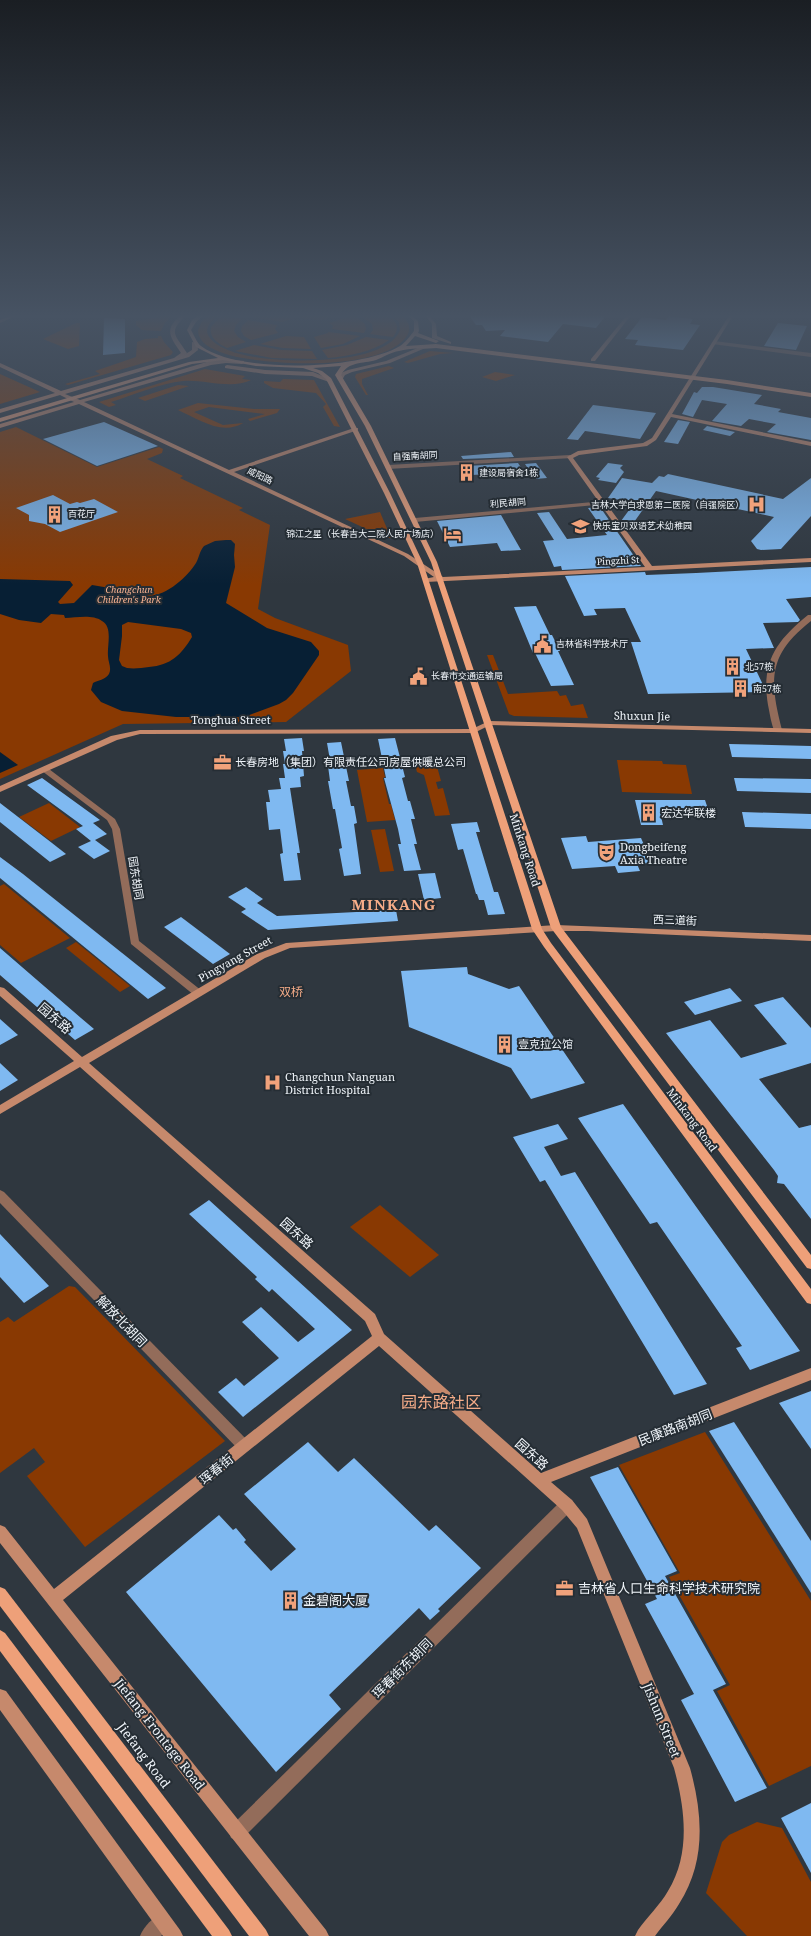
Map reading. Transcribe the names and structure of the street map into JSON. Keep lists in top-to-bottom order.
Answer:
{
  "streets": {
    "main road": ["Minkang Road", "Jiefang Road"],
    "street": [
      "自强南胡同",
      "咸阳路",
      "利民胡同",
      "Pingzhi St",
      "Shuxun Jie",
      "Tonghua Street",
      "园东胡同",
      "西三道街",
      "Pingyang Street",
      "园东路",
      "解放北胡同",
      "民康路南胡同",
      "珲春街",
      "珲春街东胡同",
      "Jishun Street",
      "Jiefang Frontage Road"
    ]
  },
  "crossings": [
    ["自强南胡同", "Minkang Road"],
    ["咸阳路", "Pingzhi St"],
    ["咸阳路", "Minkang Road"],
    ["利民胡同", "Minkang Road"],
    ["Pingzhi St", "Minkang Road"],
    ["Shuxun Jie", "Tonghua Street"],
    ["Shuxun Jie", "Minkang Road"],
    ["Tonghua Street", "Minkang Road"],
    ["Tonghua Street", "园东胡同"],
    ["Minkang Road", "西三道街"],
    ["Minkang Road", "Pingyang Street"],
    ["园东胡同", "Pingyang Street"],
    ["西三道街", "Pingyang Street"],
    ["Pingyang Street", "园东路"],
    ["园东路", "民康路南胡同"],
    ["园东路", "珲春街"],
    ["园东路", "珲春街东胡同"],
    ["园东路", "Jishun Street"],
    ["解放北胡同", "珲春街"],
    ["珲春街", "Jiefang Frontage Road"],
    ["珲春街东胡同", "Jishun Street"],
    ["珲春街东胡同", "Jiefang Frontage Road"]
  ],
  "districts": ["MINKANG", "双桥", "园东路社区"],
  "parks": ["Changchun Children's Park"],
  "places": {
    "building": [
      "建设局宿舍1栋",
      "百花厅",
      "北57栋",
      "南57栋",
      "宏达华联楼",
      "壹克拉公馆",
      "金碧阁大厦"
    ],
    "hospital": ["吉林大学白求恩第二医院（自强院区）", "Changchun Nanguan District Hospital"],
    "school or university": ["快乐宝贝双语艺术幼稚园"],
    "hotel": ["锦江之星（长春吉大二院人民广场店）"],
    "public building": ["吉林省科学技术厅", "长春市交通运输局"],
    "office": ["长春房地（集团）有限责任公司房屋供暖总公司", "吉林省人口生命科学技术研究院"],
    "theatre": ["Dongbeifeng Axia Theatre"]
  }
}
